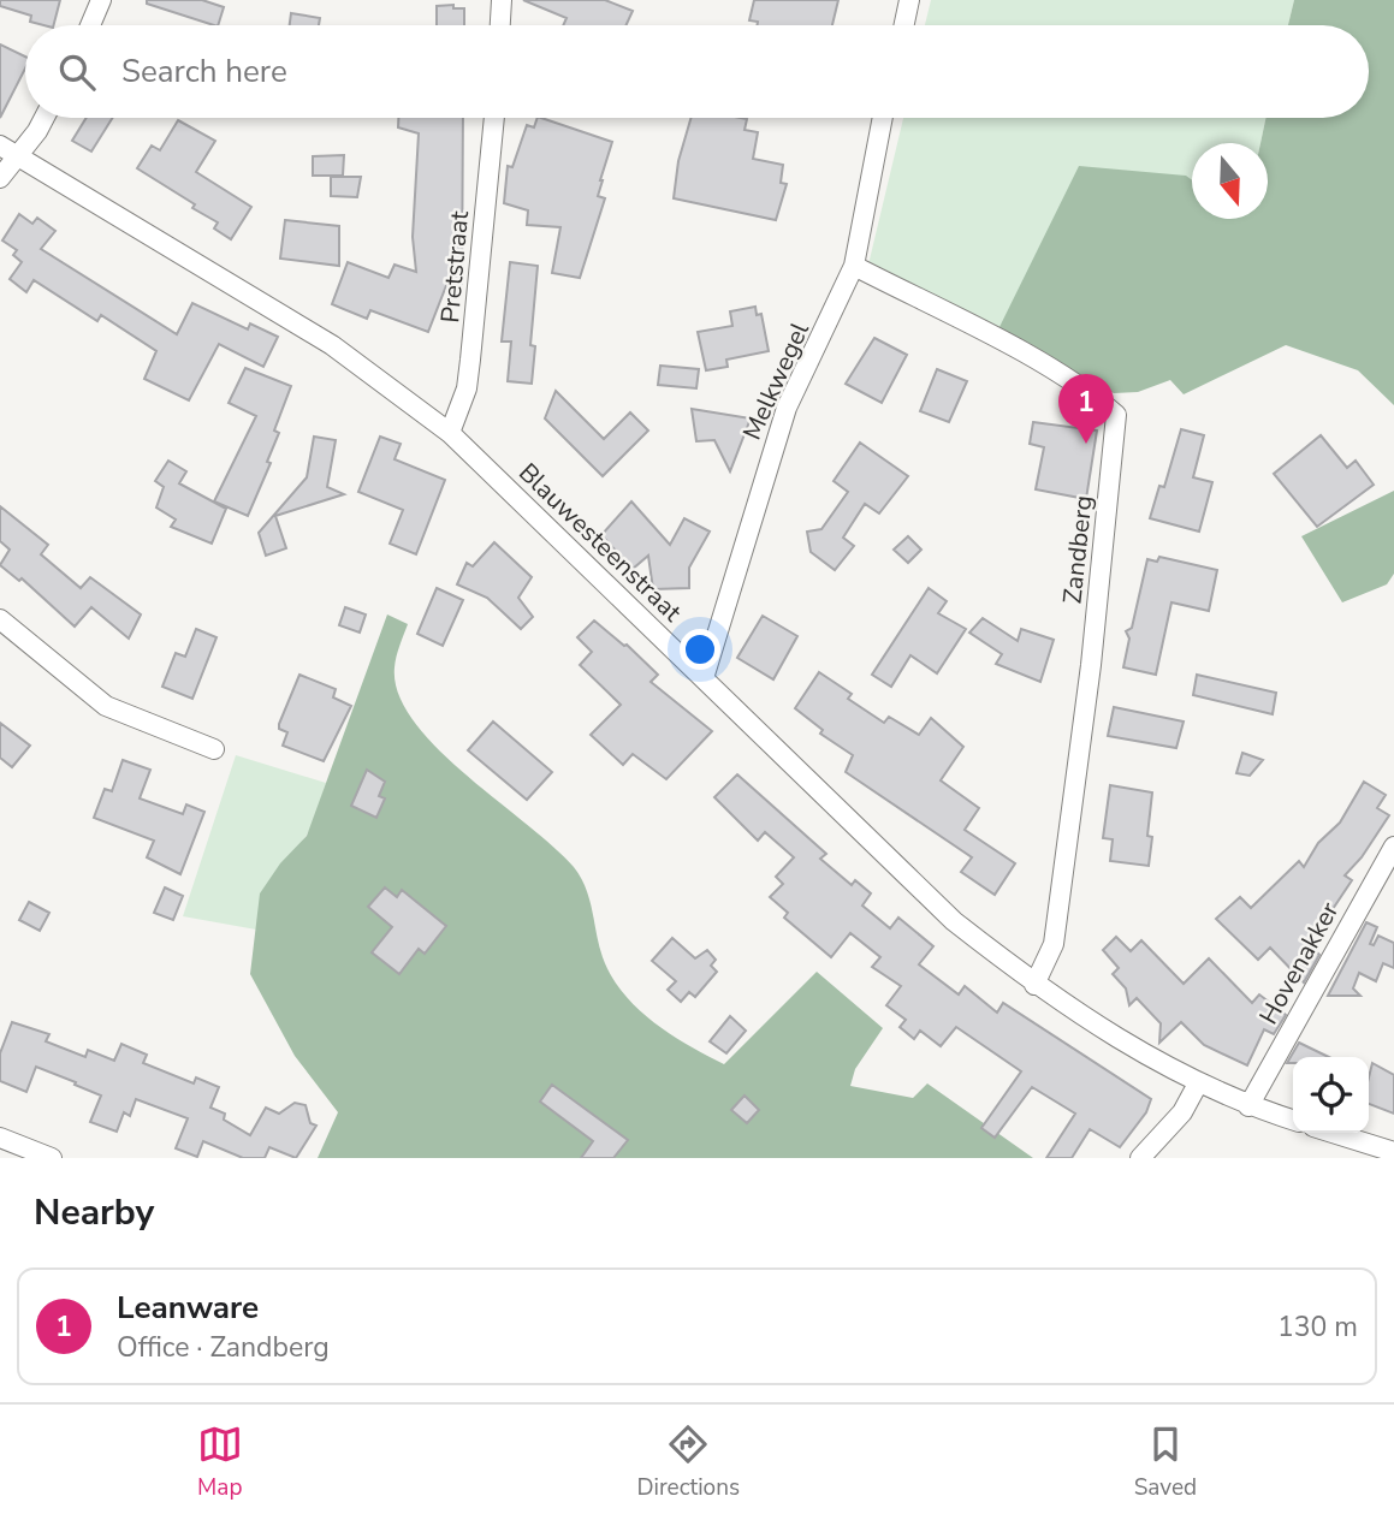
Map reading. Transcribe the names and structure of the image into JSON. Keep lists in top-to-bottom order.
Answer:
{
  "streets": {
    "street": [
      "Pretstraat",
      "Melkwegel",
      "Blauwesteenstraat",
      "Zandberg",
      "Hovenakker"
    ]
  },
  "crossings": [
    ["Pretstraat", "Blauwesteenstraat"],
    ["Melkwegel", "Blauwesteenstraat"],
    ["Melkwegel", "Zandberg"],
    ["Blauwesteenstraat", "Zandberg"],
    ["Blauwesteenstraat", "Hovenakker"]
  ],
  "north": "bottom",
  "page": {
    "search": "Search here",
    "pins": "1",
    "heading": "Nearby",
    "list": [
      {
        "mark": "1",
        "name": "Leanware",
        "note": "Office · Zandberg",
        "value": "130 m"
      }
    ],
    "nav": ["Map", "Directions", "Saved"]
  }
}
